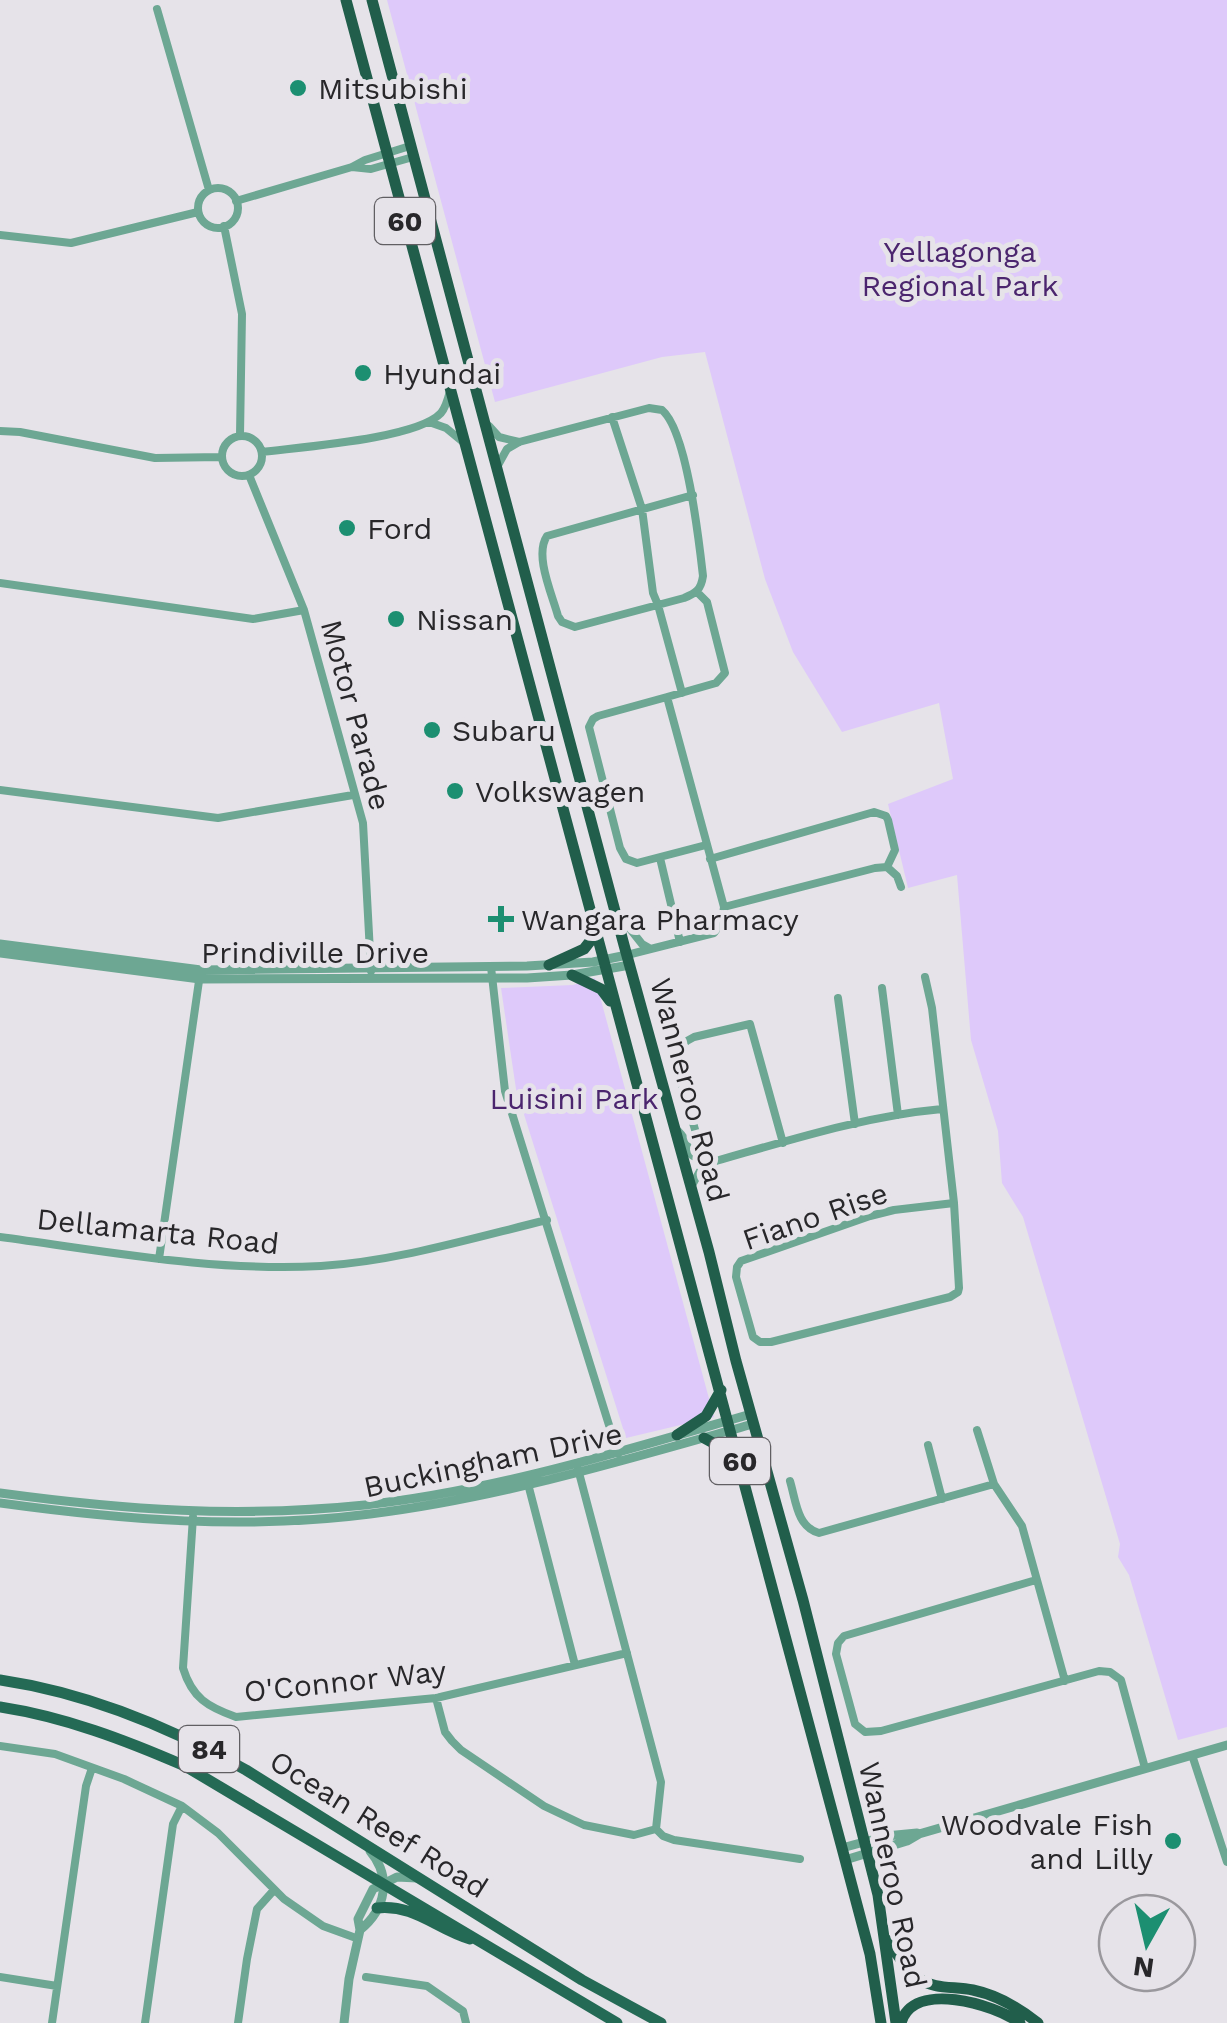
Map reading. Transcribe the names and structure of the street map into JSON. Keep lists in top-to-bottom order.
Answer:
{
  "streets": {
    "highway": ["60", "Wanneroo Road"],
    "main road": ["84", "Ocean Reef Road"],
    "street": [
      "Motor Parade",
      "Prindiville Drive",
      "Fiano Rise",
      "Dellamarta Road",
      "Buckingham Drive",
      "O'Connor Way"
    ]
  },
  "crossings": [
    ["60", "Wanneroo Road"],
    ["Motor Parade", "Prindiville Drive"],
    ["Prindiville Drive", "Wanneroo Road"],
    ["Wanneroo Road", "Buckingham Drive"],
    ["Buckingham Drive", "O'Connor Way"]
  ],
  "parks": ["Yellagonga Regional Park", "Luisini Park"],
  "places": {
    "other": [
      "Mitsubishi",
      "Hyundai",
      "Ford",
      "Nissan",
      "Subaru",
      "Volkswagen",
      "Woodvale Fish and Lilly"
    ],
    "health": ["Wangara Pharmacy"]
  },
  "north": "bottom"
}
